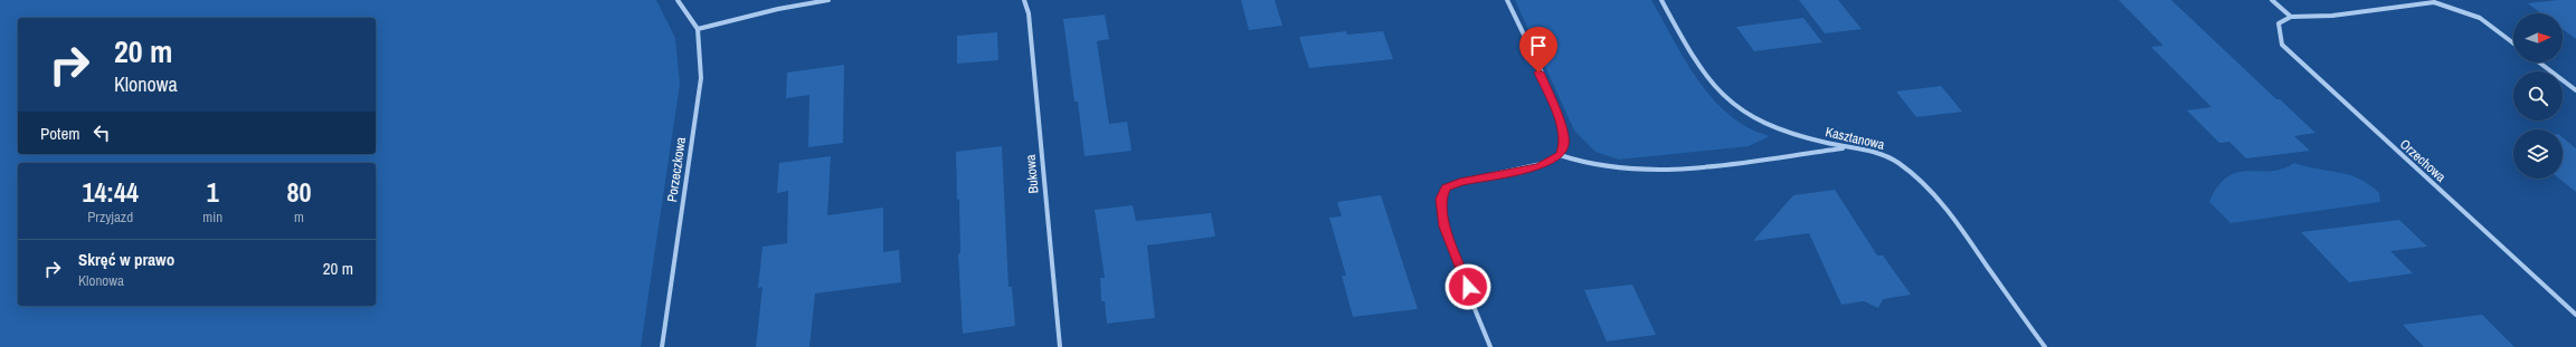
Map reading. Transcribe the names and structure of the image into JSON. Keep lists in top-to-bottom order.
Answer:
{
  "streets": {
    "street": [
      "Kasztanowa",
      "Orzechowa",
      "Porzeczkowa",
      "Bukowa"
    ]
  },
  "north": "right",
  "page": {
    "turn": ["20 m", "Klonowa"],
    "then": "Potem",
    "eta": [
      "14:44",
      "Przyjazd",
      "1",
      "min",
      "80",
      "m"
    ],
    "list": [
      {
        "name": "Skręć w prawo",
        "note": "Klonowa",
        "value": "20 m"
      }
    ]
  }
}
